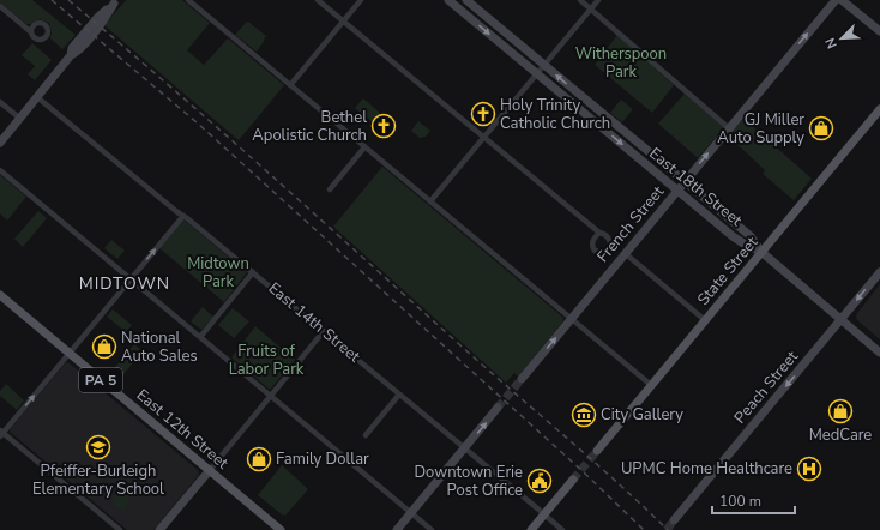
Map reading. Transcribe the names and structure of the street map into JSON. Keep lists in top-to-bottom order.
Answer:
{
  "streets": {
    "main road": [
      "East 18th Street",
      "French Street",
      "State Street",
      "PA 5",
      "Peach Street",
      "East 12th Street"
    ],
    "street": ["East 14th Street"]
  },
  "crossings": [
    ["East 18th Street", "French Street"],
    ["East 18th Street", "State Street"]
  ],
  "one_way": ["French Street", "Peach Street"],
  "districts": ["MIDTOWN"],
  "parks": ["Witherspoon Park", "Midtown Park", "Fruits of Labor Park"],
  "places": {
    "church": ["Holy Trinity Catholic Church", "Bethel Apolistic Church"],
    "shop": [
      "GJ Miller Auto Supply",
      "National Auto Sales",
      "MedCare",
      "Family Dollar"
    ],
    "museum": ["City Gallery"],
    "school or university": ["Pfeiffer-Burleigh Elementary School"],
    "hospital": ["UPMC Home Healthcare"],
    "public building": ["Downtown Erie Post Office"]
  },
  "scale_bar": "100 m",
  "north": "bottom left"
}
